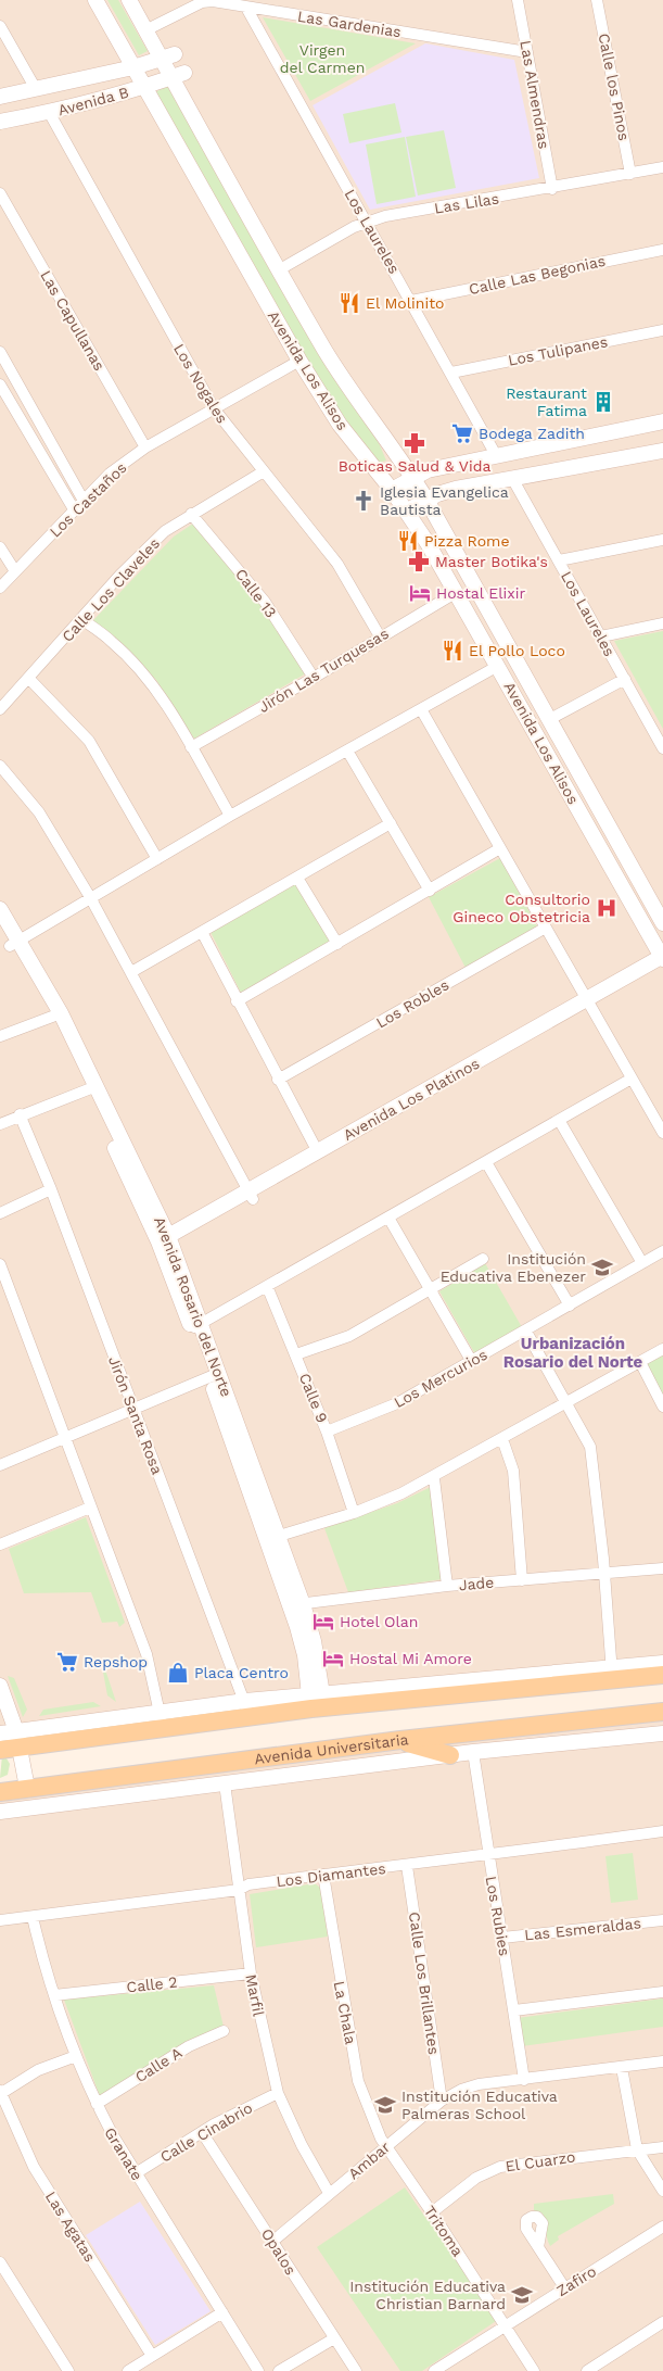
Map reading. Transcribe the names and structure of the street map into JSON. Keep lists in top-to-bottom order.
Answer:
{
  "streets": {
    "main road": ["Avenida Universitaria"],
    "street": [
      "Las Gardenias",
      "Calle los Pinos",
      "Las Almendras",
      "Avenida B",
      "Las Lilas",
      "Los Laureles",
      "Calle Las Begonias",
      "Las Capullanas",
      "Los Tulipanes",
      "Avenida Los Alisos",
      "Los Nogales",
      "Los Castaños",
      "Calle Los Claveles",
      "Calle 13",
      "Jirón Las Turquesas",
      "Los Robles",
      "Avenida Los Platinos",
      "Avenida Rosario del Norte",
      "Los Mercurios",
      "Calle 9",
      "Jirón Santa Rosa",
      "Jade",
      "Los Diamantes",
      "Los Rubies",
      "Las Esmeraldas",
      "Calle Los Brillantes",
      "Calle 2",
      "Marfil",
      "La Chala",
      "Calle A",
      "Calle Cinabrio",
      "Granate",
      "Ambar",
      "El Cuarzo",
      "Las Agatas",
      "Tritoma",
      "Opalos",
      "Zafiro"
    ]
  },
  "crossings": [
    ["Las Gardenias", "Las Almendras"],
    ["Las Gardenias", "Los Laureles"],
    ["Las Gardenias", "Avenida Los Alisos"],
    ["Calle los Pinos", "Las Lilas"],
    ["Las Almendras", "Las Lilas"],
    ["Avenida B", "Avenida Los Alisos"],
    ["Avenida B", "Los Nogales"],
    ["Las Lilas", "Los Laureles"],
    ["Las Lilas", "Avenida Los Alisos"],
    ["Los Laureles", "Calle Las Begonias"],
    ["Los Laureles", "Los Tulipanes"],
    ["Las Capullanas", "Los Castaños"],
    ["Avenida Los Alisos", "Los Castaños"],
    ["Avenida Los Alisos", "Jirón Las Turquesas"],
    ["Avenida Los Alisos", "Avenida Los Platinos"],
    ["Los Nogales", "Los Castaños"],
    ["Los Nogales", "Calle Los Claveles"],
    ["Los Nogales", "Jirón Las Turquesas"],
    ["Calle Los Claveles", "Calle 13"],
    ["Calle 13", "Jirón Las Turquesas"],
    ["Avenida Los Platinos", "Avenida Rosario del Norte"],
    ["Avenida Rosario del Norte", "Jade"],
    ["Los Mercurios", "Calle 9"],
    ["Avenida Universitaria", "Los Rubies"],
    ["Avenida Universitaria", "Marfil"],
    ["Los Diamantes", "Los Rubies"],
    ["Los Diamantes", "Calle Los Brillantes"],
    ["Los Diamantes", "Marfil"],
    ["Los Diamantes", "La Chala"],
    ["Los Diamantes", "Granate"],
    ["Los Rubies", "Las Esmeraldas"],
    ["Los Rubies", "Ambar"],
    ["Calle Los Brillantes", "Ambar"],
    ["Calle 2", "Marfil"],
    ["Calle 2", "Granate"],
    ["Marfil", "Calle Cinabrio"],
    ["Marfil", "Ambar"],
    ["La Chala", "Ambar"],
    ["La Chala", "Tritoma"],
    ["Calle A", "Granate"],
    ["Calle Cinabrio", "Granate"],
    ["Calle Cinabrio", "Opalos"],
    ["Ambar", "Tritoma"],
    ["Ambar", "Opalos"],
    ["El Cuarzo", "Tritoma"],
    ["Tritoma", "Zafiro"]
  ],
  "districts": ["Urbanización Rosario del Norte"],
  "parks": ["Virgen del Carmen"],
  "places": {
    "restaurant": ["El Molinito", "Pizza Rome", "El Pollo Loco"],
    "building": ["Restaurant Fatima"],
    "supermarket": ["Bodega Zadith", "Repshop"],
    "pharmacy": ["Boticas Salud & Vida", "Master Botika's"],
    "church": ["Iglesia Evangelica Bautista"],
    "hotel": ["Hostal Elixir", "Hotel Olan", "Hostal Mi Amore"],
    "hospital": ["Consultorio Gineco Obstetricia"],
    "school or university": ["Institución Educativa Ebenezer", "Institución Educativa Palmeras School", "Institución Educativa Christian Barnard"],
    "shop": ["Placa Centro"]
  }
}
